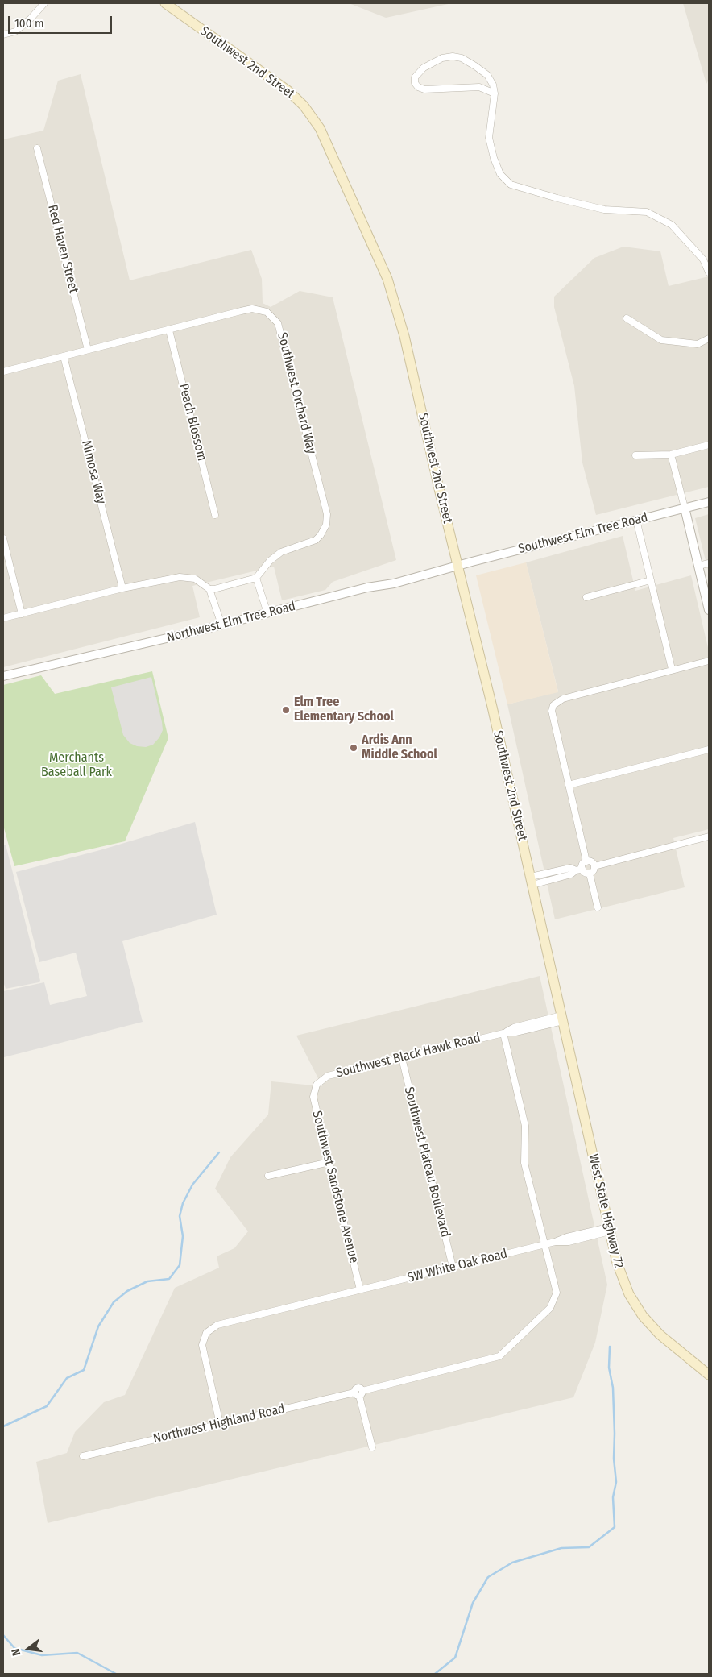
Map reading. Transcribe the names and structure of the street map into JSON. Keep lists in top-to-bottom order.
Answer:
{
  "streets": {
    "main road": ["Southwest 2nd Street", "West State Highway 72"],
    "street": [
      "Red Haven Street",
      "Southwest Orchard Way",
      "Peach Blossom",
      "Mimosa Way",
      "Southwest Elm Tree Road",
      "Northwest Elm Tree Road",
      "Southwest Black Hawk Road",
      "Southwest Plateau Boulevard",
      "Southwest Sandstone Avenue",
      "SW White Oak Road",
      "Northwest Highland Road"
    ]
  },
  "crossings": [
    ["Southwest 2nd Street", "Southwest Elm Tree Road"],
    ["Southwest 2nd Street", "Northwest Elm Tree Road"],
    ["Southwest 2nd Street", "Southwest Black Hawk Road"],
    ["Southwest 2nd Street", "West State Highway 72"],
    ["Red Haven Street", "Southwest Orchard Way"],
    ["Southwest Orchard Way", "Peach Blossom"],
    ["Southwest Orchard Way", "Mimosa Way"],
    ["Southwest Elm Tree Road", "Northwest Elm Tree Road"],
    ["Southwest Black Hawk Road", "Southwest Plateau Boulevard"],
    ["Southwest Black Hawk Road", "Southwest Sandstone Avenue"],
    ["Southwest Black Hawk Road", "West State Highway 72"],
    ["Southwest Black Hawk Road", "Northwest Highland Road"],
    ["Southwest Plateau Boulevard", "SW White Oak Road"],
    ["Southwest Sandstone Avenue", "SW White Oak Road"],
    ["West State Highway 72", "SW White Oak Road"],
    ["SW White Oak Road", "Northwest Highland Road"]
  ],
  "parks": ["Merchants Baseball Park"],
  "places": ["Elm Tree Elementary School", "Ardis Ann Middle School"],
  "scale_bar": "100 m",
  "north": "left"
}
